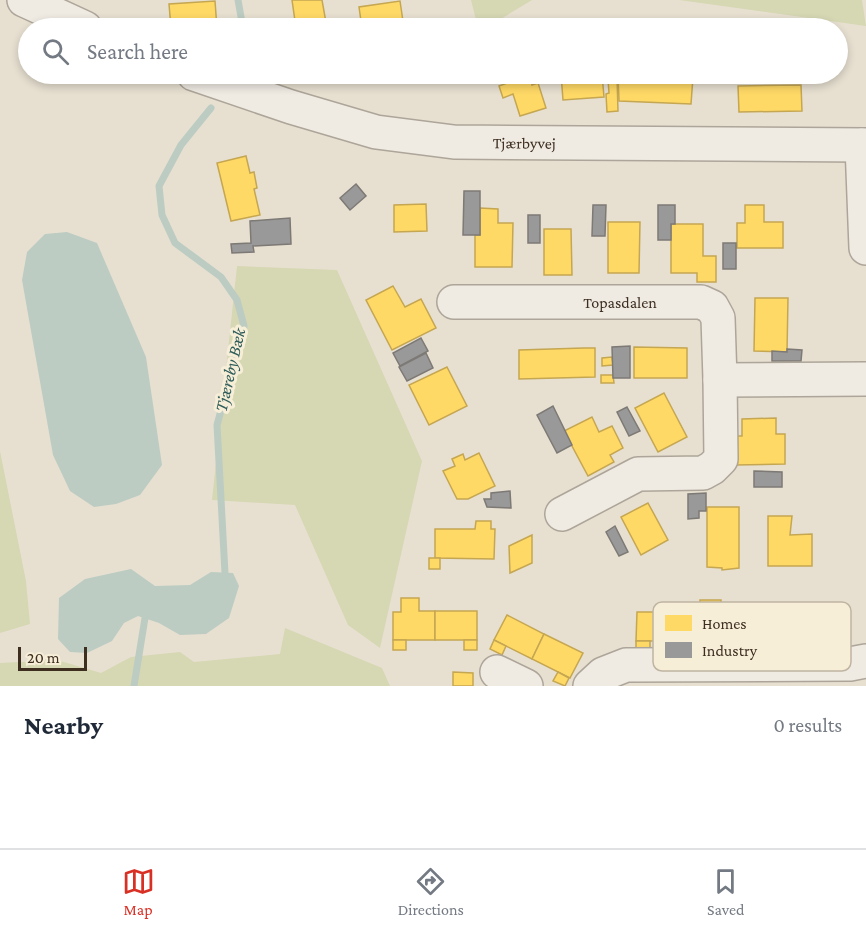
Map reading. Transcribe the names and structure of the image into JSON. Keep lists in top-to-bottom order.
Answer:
{
  "streets": {
    "street": ["Tjærbyvej", "Topasdalen"]
  },
  "water": ["Tjæreby Bæk"],
  "legend": ["Homes", "Industry"],
  "scale_bar": "20 m",
  "page": {
    "search": "Search here",
    "scale": "20 m",
    "heading": ["Nearby", "0 results"],
    "nav": ["Map", "Directions", "Saved"]
  }
}
